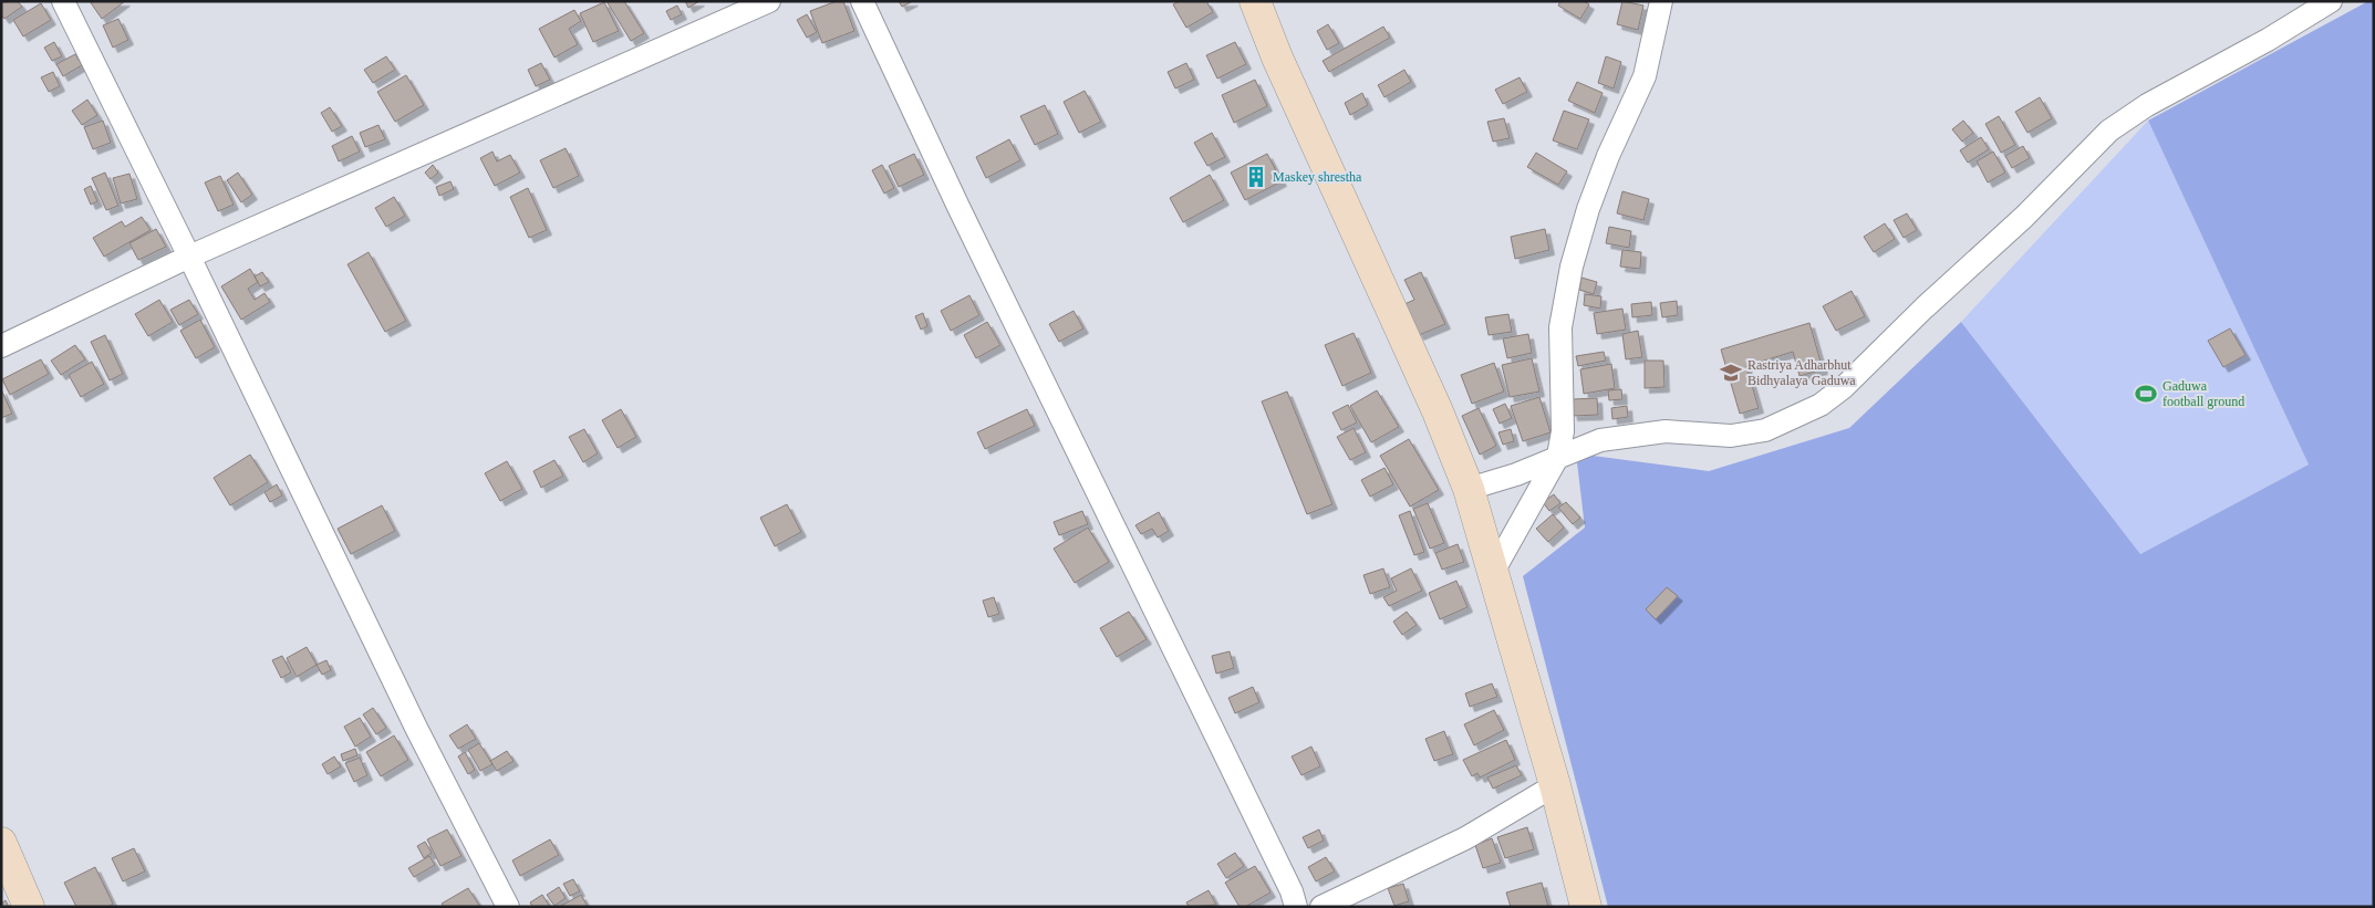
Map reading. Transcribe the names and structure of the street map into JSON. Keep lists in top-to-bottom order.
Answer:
{
  "places": {
    "building": ["Maskey shrestha"],
    "school or university": ["Rastriya Adharbhut Bidhyalaya Gaduwa"],
    "sports": ["Gaduwa football ground"]
  }
}
